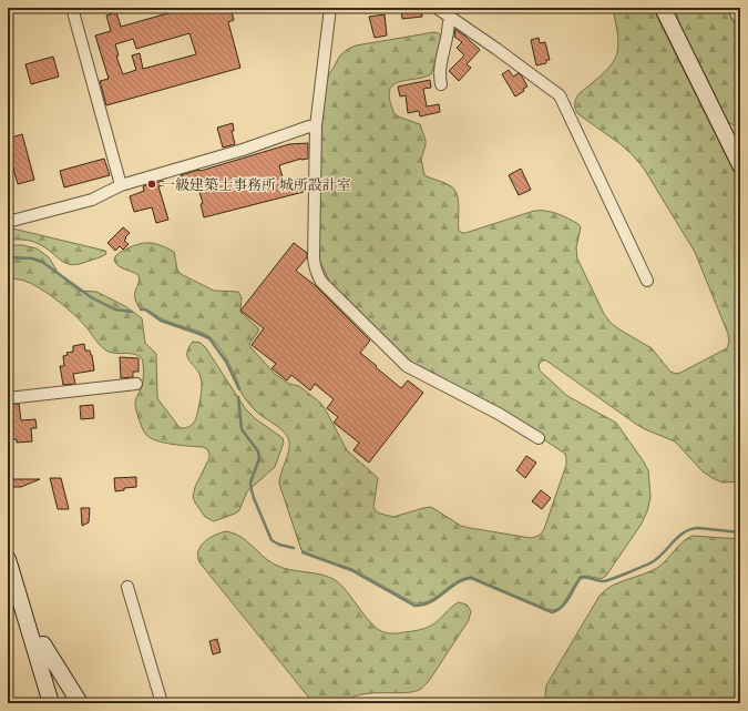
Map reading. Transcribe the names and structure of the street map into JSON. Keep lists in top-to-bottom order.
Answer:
{
  "places": ["一級建築士事務所 城所設計室"]
}
